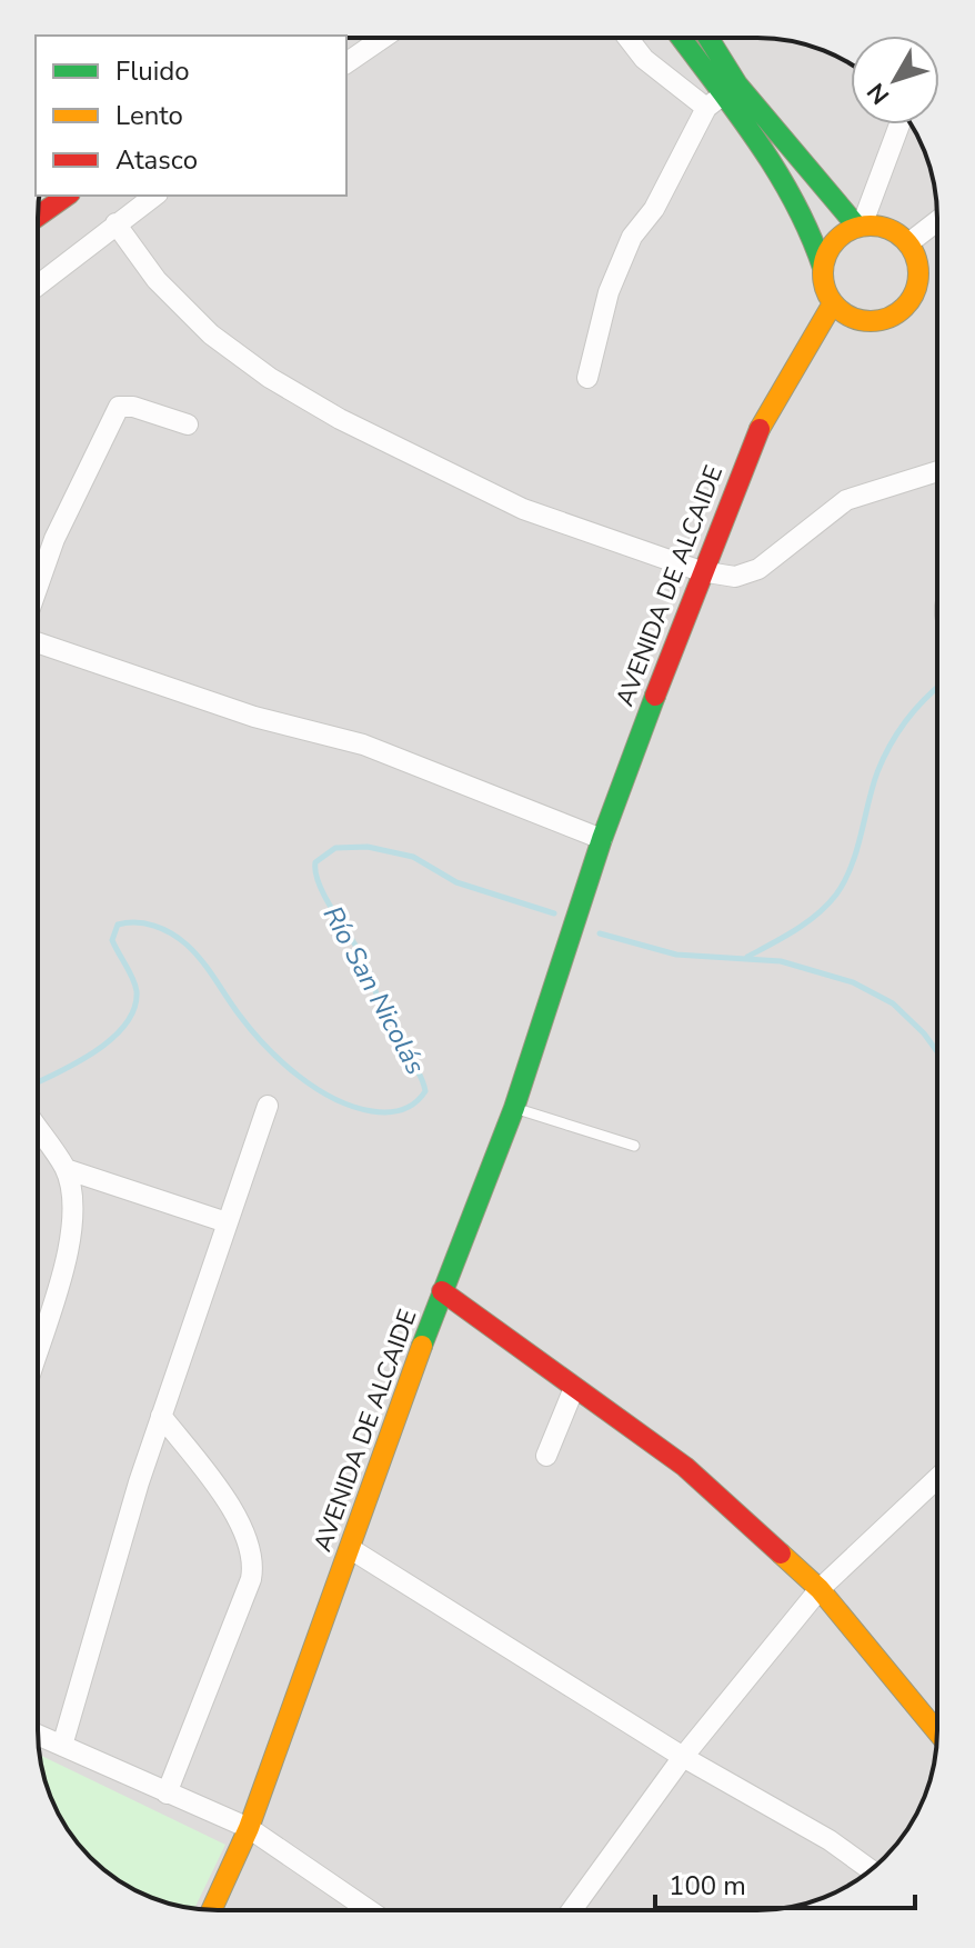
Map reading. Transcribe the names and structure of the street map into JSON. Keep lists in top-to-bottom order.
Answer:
{
  "streets": {
    "main road": ["AVENIDA DE ALCAIDE"]
  },
  "water": ["Río San Nicolás"],
  "legend": ["Fluido", "Lento", "Atasco"],
  "scale_bar": "100 m",
  "north": "bottom left"
}
